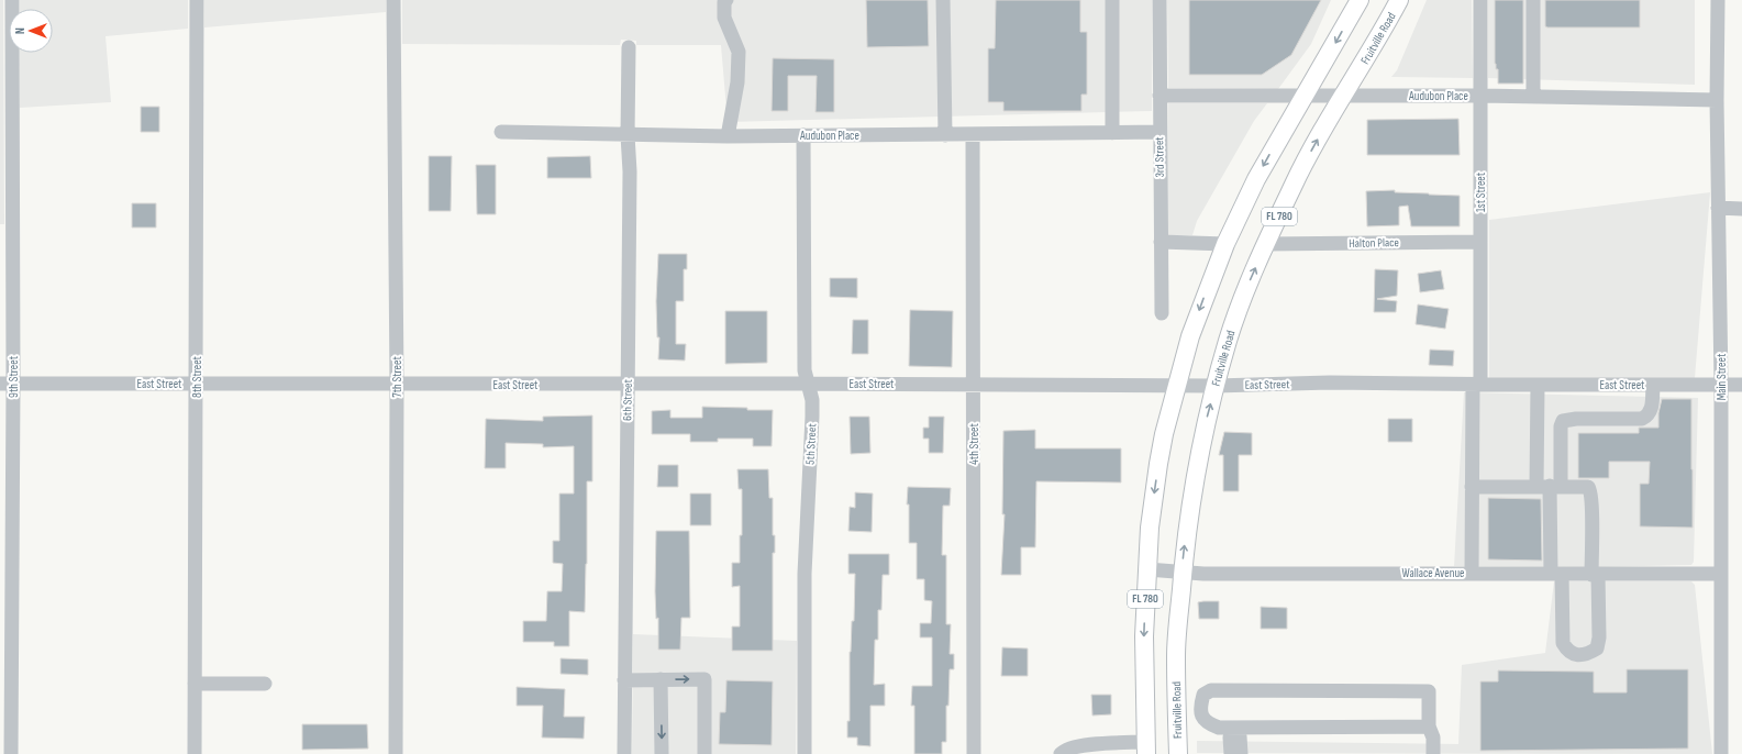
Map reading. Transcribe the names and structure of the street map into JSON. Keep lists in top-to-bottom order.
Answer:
{
  "streets": {
    "main road": ["Fruitville Road", "FL 780"],
    "street": [
      "Audubon Place",
      "3rd Street",
      "1st Street",
      "Halton Place",
      "9th Street",
      "8th Street",
      "7th Street",
      "Main Street",
      "East Street",
      "6th Street",
      "5th Street",
      "4th Street",
      "Wallace Avenue"
    ]
  },
  "crossings": [
    ["Fruitville Road", "Audubon Place"],
    ["Fruitville Road", "Halton Place"],
    ["Fruitville Road", "East Street"],
    ["Fruitville Road", "Wallace Avenue"],
    ["Audubon Place", "3rd Street"],
    ["Audubon Place", "1st Street"],
    ["Audubon Place", "FL 780"],
    ["Audubon Place", "Main Street"],
    ["Audubon Place", "6th Street"],
    ["Audubon Place", "5th Street"],
    ["Audubon Place", "4th Street"],
    ["1st Street", "Halton Place"],
    ["1st Street", "East Street"],
    ["1st Street", "Wallace Avenue"],
    ["FL 780", "East Street"],
    ["FL 780", "Wallace Avenue"],
    ["9th Street", "East Street"],
    ["8th Street", "East Street"],
    ["7th Street", "East Street"],
    ["Main Street", "East Street"],
    ["Main Street", "Wallace Avenue"],
    ["East Street", "6th Street"],
    ["East Street", "5th Street"],
    ["East Street", "4th Street"]
  ],
  "north": "left"
}
